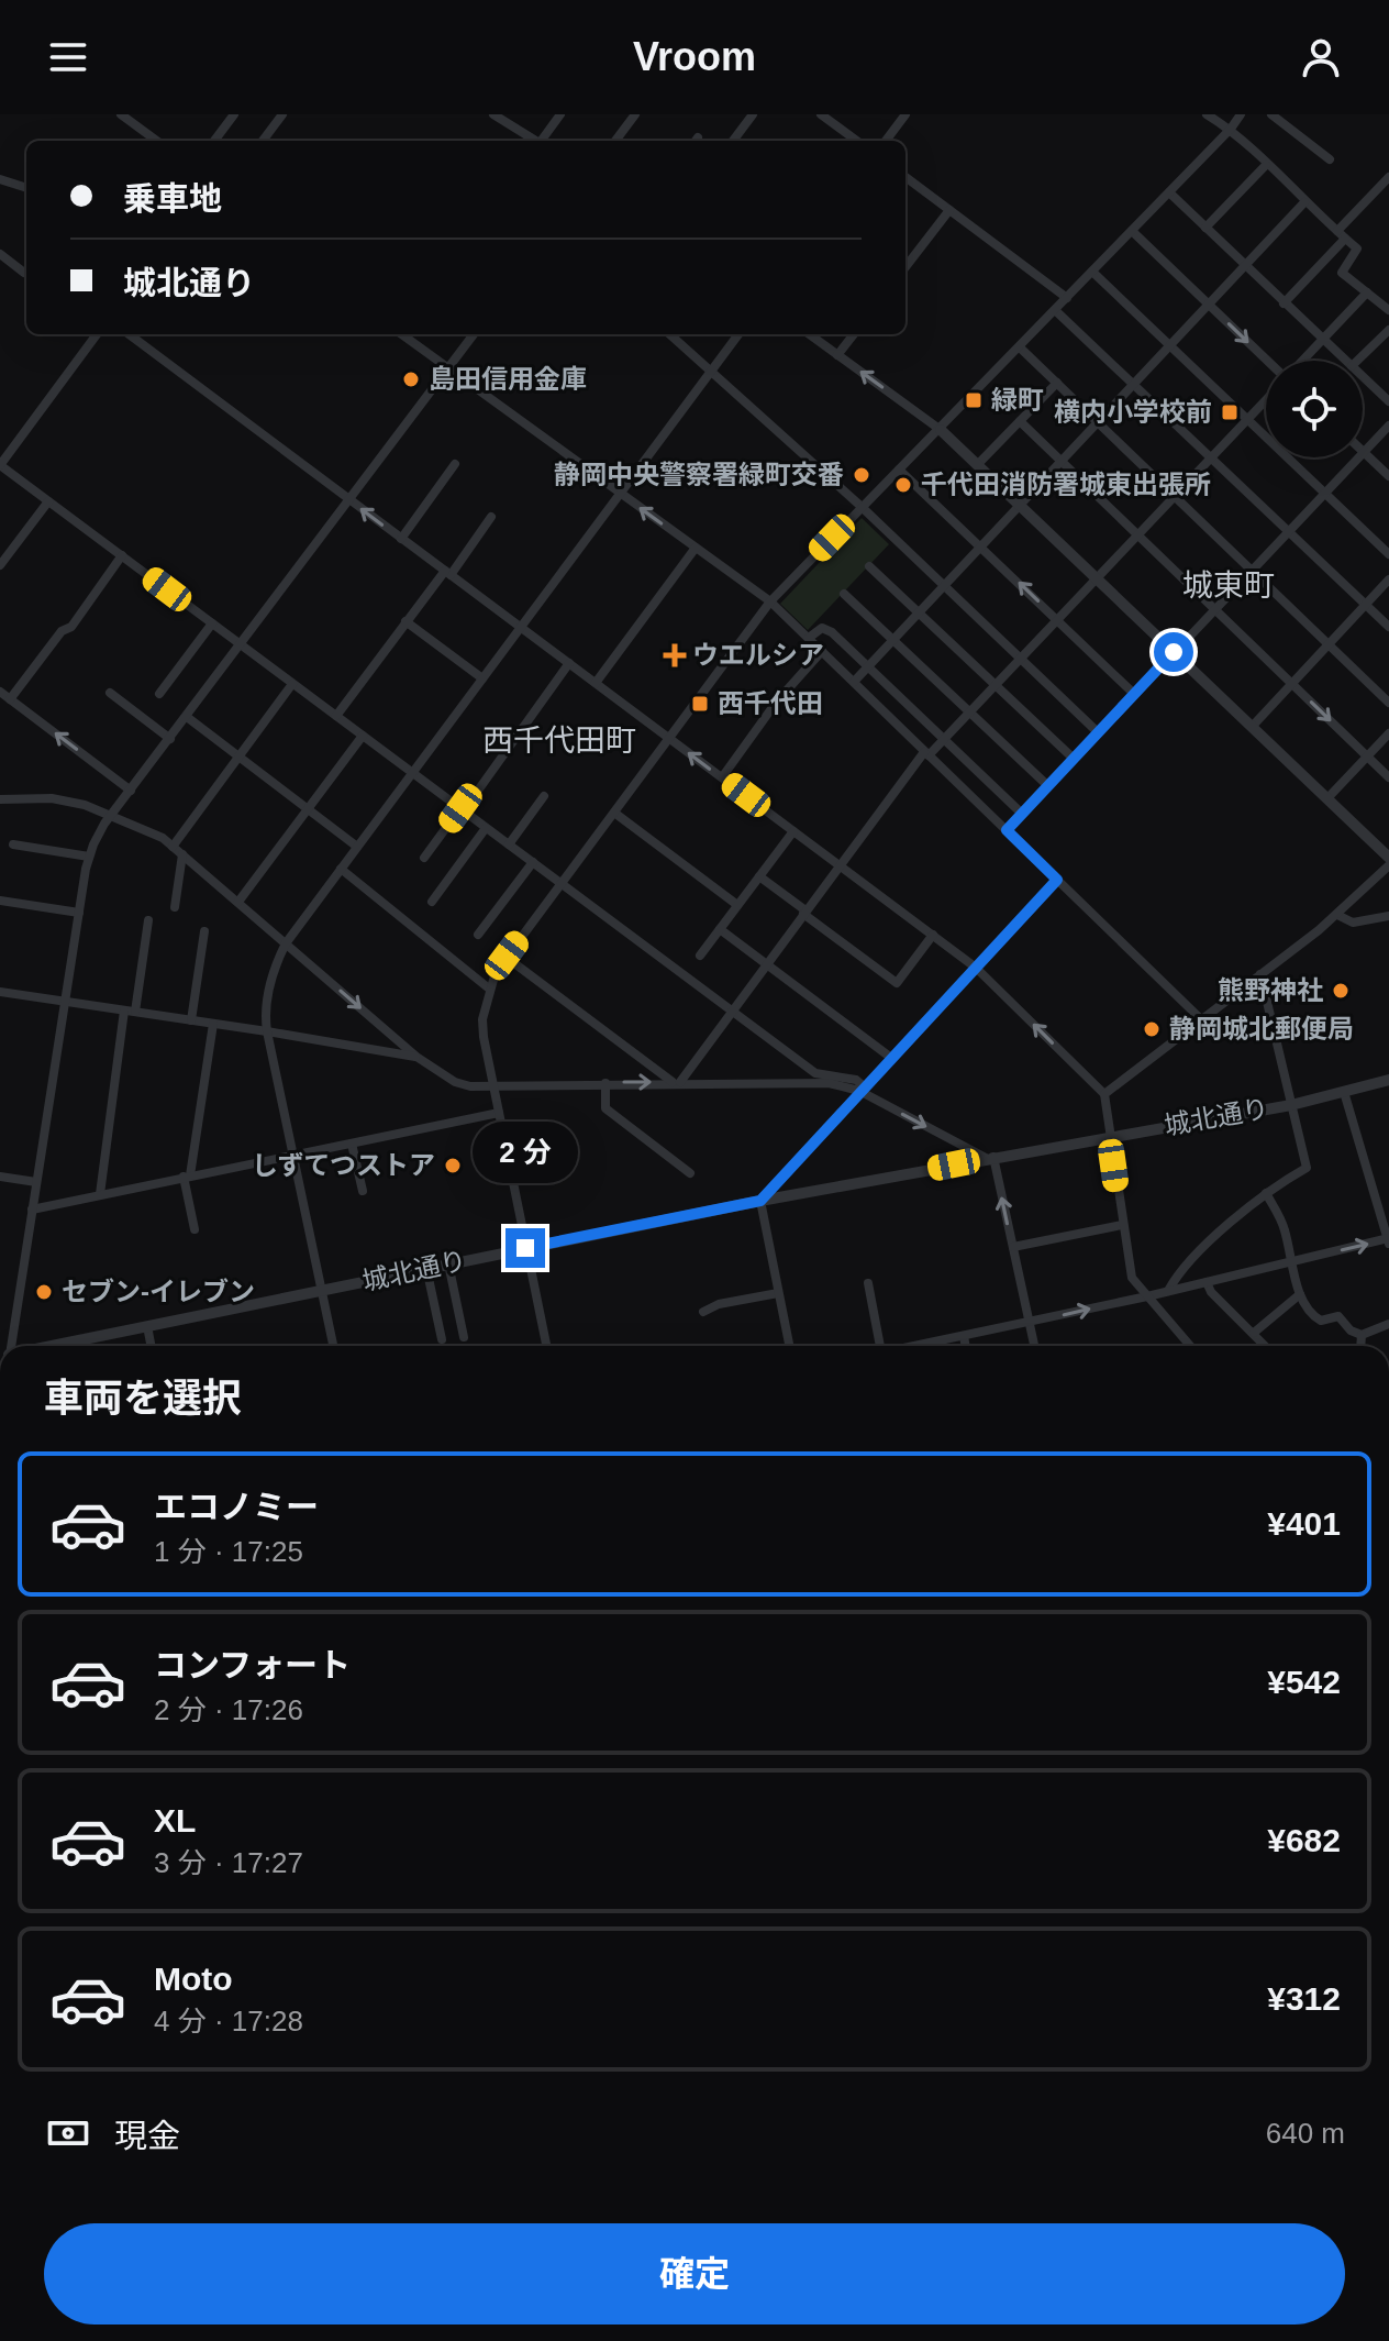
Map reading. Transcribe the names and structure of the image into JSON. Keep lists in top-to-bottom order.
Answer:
{
  "streets": {
    "street": ["城北通り"]
  },
  "districts": ["城東町", "西千代田町"],
  "places": {
    "other": [
      "島田信用金庫",
      "静岡中央警察署緑町交番",
      "千代田消防署城東出張所",
      "熊野神社",
      "静岡城北郵便局",
      "しずてつストア",
      "セブン-イレブン"
    ],
    "transit": ["緑町", "横内小学校前", "西千代田"],
    "health": ["ウエルシア"]
  },
  "page": {
    "header": "Vroom",
    "banner": ["乗車地", "城北通り"],
    "bubble": "2 分",
    "heading": "車両を選択",
    "list": [
      {
        "name": "エコノミー",
        "note": "1 分 · 17:25",
        "value": "¥401"
      },
      {
        "name": "コンフォート",
        "note": "2 分 · 17:26",
        "value": "¥542"
      },
      {
        "name": "XL",
        "note": "3 分 · 17:27",
        "value": "¥682"
      },
      {
        "name": "Moto",
        "note": "4 分 · 17:28",
        "value": "¥312"
      }
    ],
    "pay": ["現金", "640 m"],
    "buttons": "確定"
  }
}
